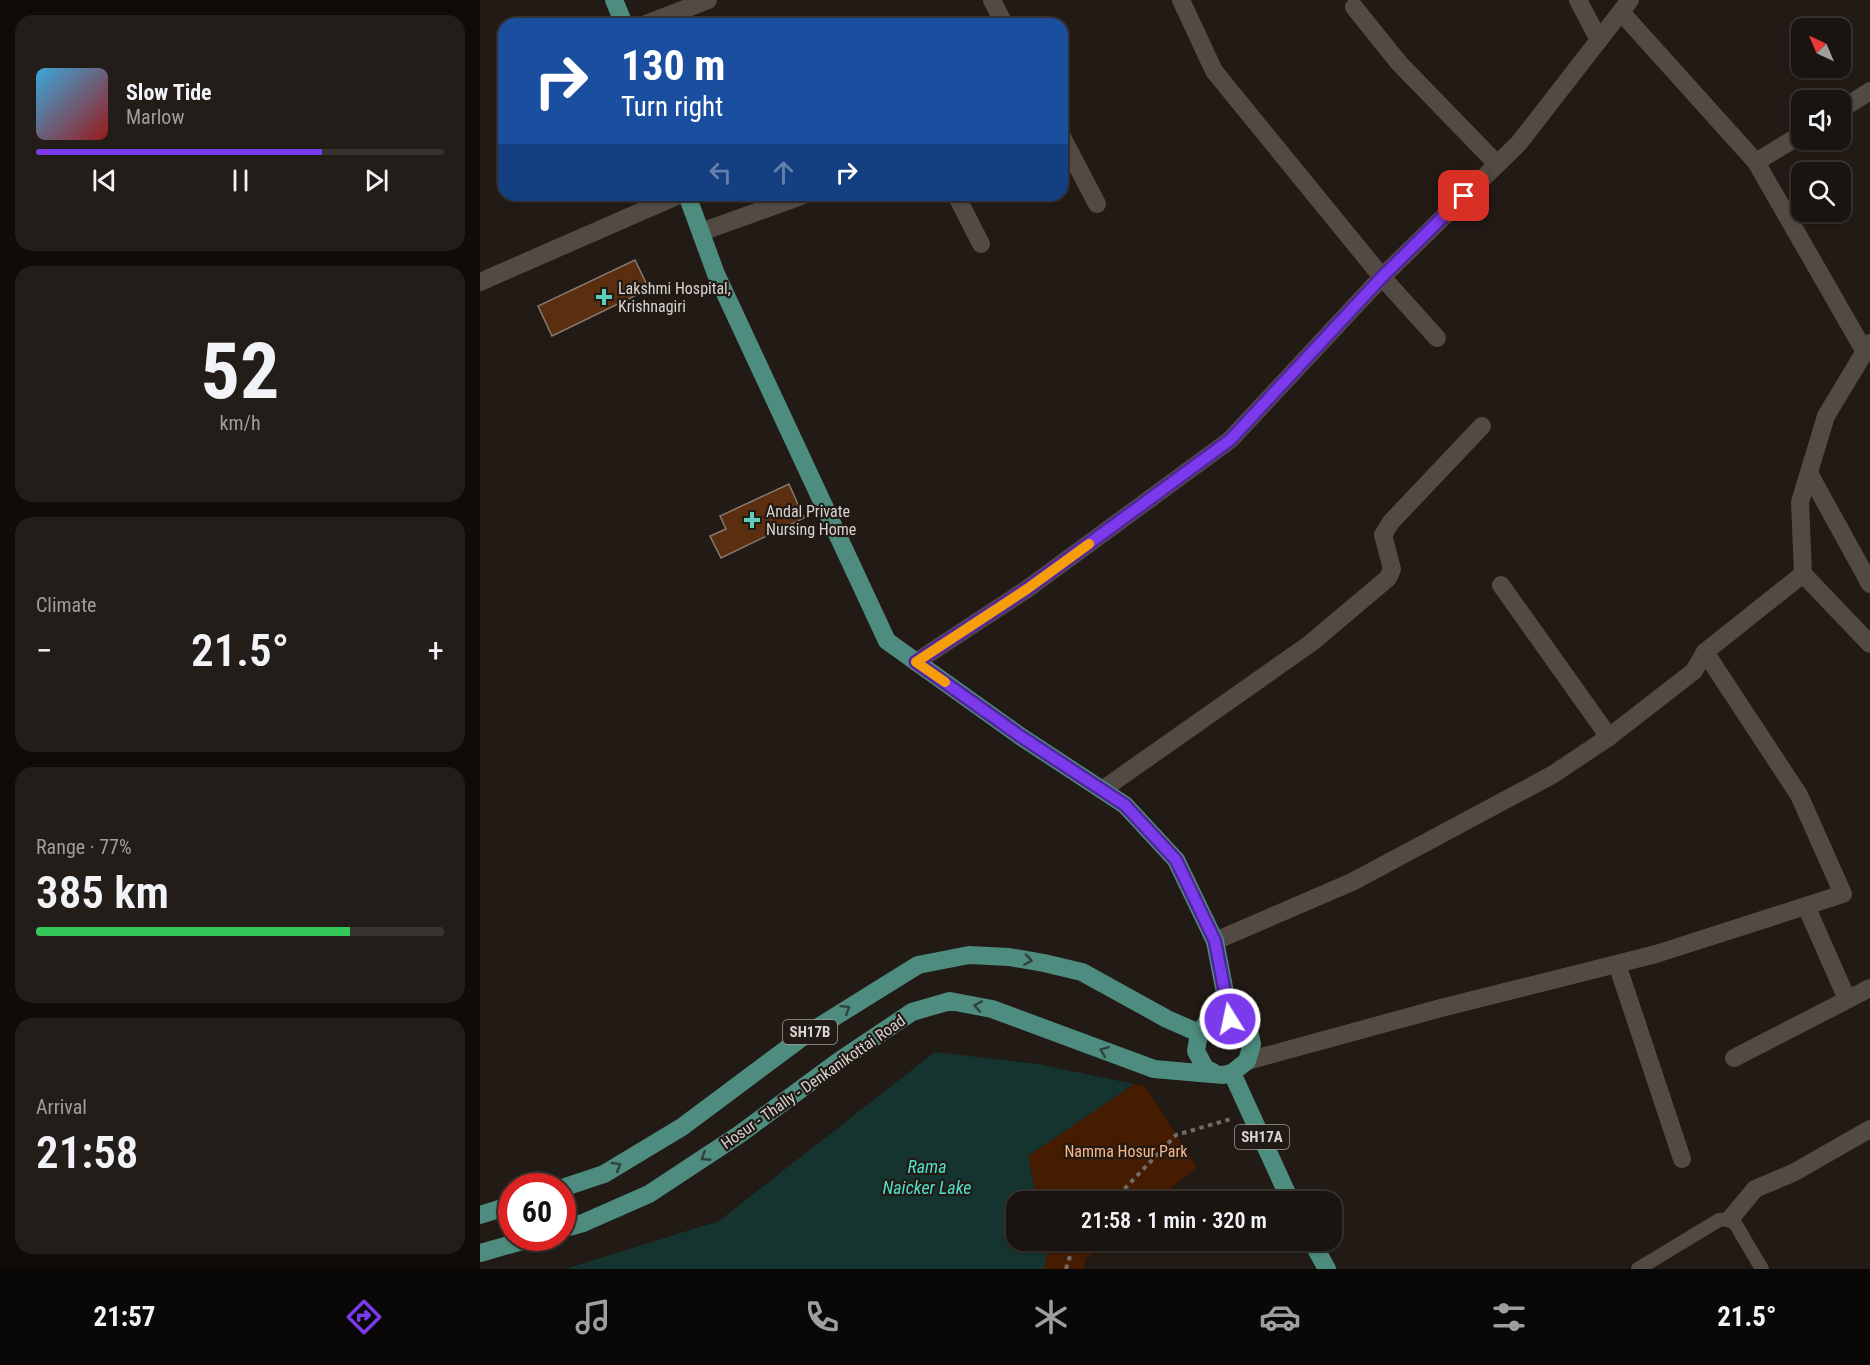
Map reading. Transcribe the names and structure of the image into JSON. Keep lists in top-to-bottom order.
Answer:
{
  "streets": {
    "main road": ["SH17B", "Hosur - Thally - Denkanikottai Road", "SH17A"]
  },
  "crossings": [
    ["SH17B", "Hosur - Thally - Denkanikottai Road"],
    ["SH17B", "SH17A"],
    ["Hosur - Thally - Denkanikottai Road", "SH17A"]
  ],
  "water": ["Rama Naicker Lake"],
  "parks": ["Namma Hosur Park"],
  "places": {
    "health": ["Lakshmi Hospital, Krishnagiri", "Andal Private Nursing Home"]
  },
  "north": "top left",
  "page": {
    "turn": ["130 m", "Turn right"],
    "song": ["Slow Tide", "Marlow"],
    "tile": [
      ["52", "km/h"],
      "Climate",
      ["Range · 77%", "385 km"],
      ["Arrival", "21:58"]
    ],
    "heat": ["−", "21.5°", "+"],
    "limit": "60",
    "trip": "21:58 · 1 min · 320 m",
    "tabs": ["21:57", "21.5°"]
  }
}
